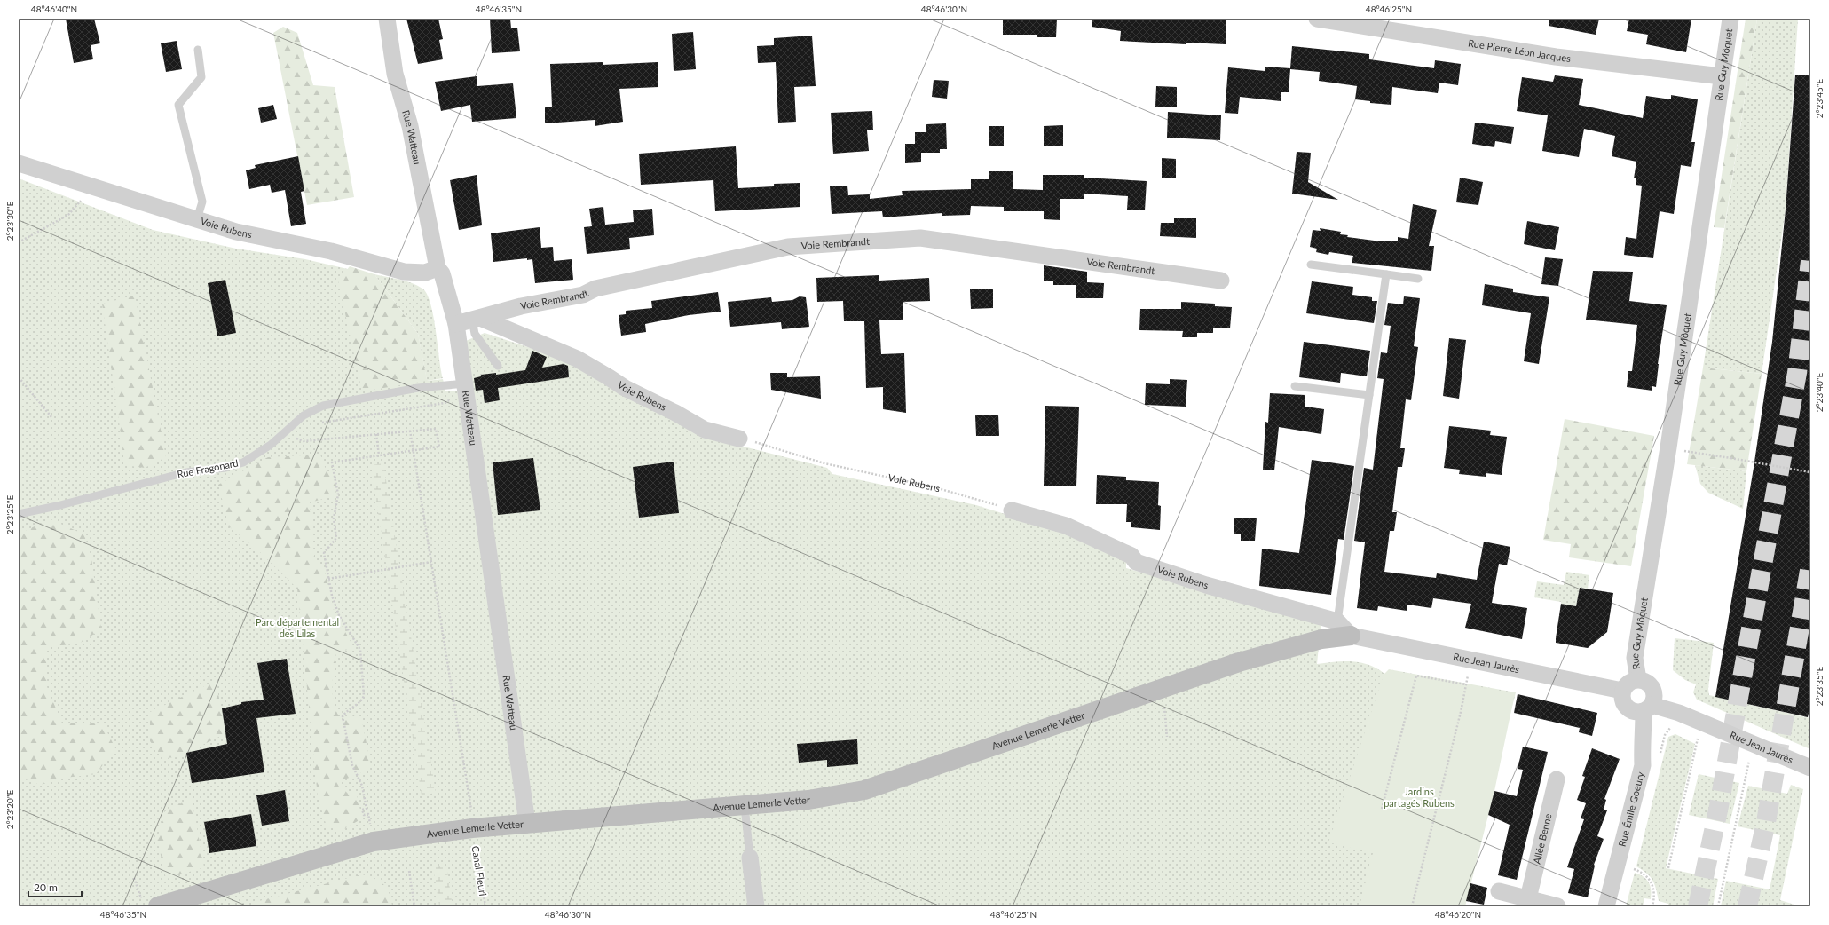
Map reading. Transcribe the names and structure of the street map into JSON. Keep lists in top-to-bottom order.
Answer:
{
  "streets": {
    "street": [
      "Rue Pierre Léon Jacques",
      "Rue Guy Môquet",
      "Rue Watteau",
      "Voie Rubens",
      "Voie Rembrandt",
      "Rue Jean Jaurès",
      "Avenue Lemerle Vetter",
      "Rue Émile Goeury",
      "Allée Benne"
    ],
    "lane": ["Rue Fragonard"],
    "path": ["Canal Fleuri"]
  },
  "crossings": [
    ["Rue Pierre Léon Jacques", "Rue Guy Môquet"],
    ["Rue Guy Môquet", "Rue Jean Jaurès"],
    ["Rue Guy Môquet", "Rue Émile Goeury"],
    ["Rue Watteau", "Voie Rubens"],
    ["Rue Watteau", "Voie Rembrandt"],
    ["Rue Watteau", "Rue Fragonard"],
    ["Rue Watteau", "Avenue Lemerle Vetter"],
    ["Voie Rubens", "Voie Rembrandt"],
    ["Rue Jean Jaurès", "Avenue Lemerle Vetter"],
    ["Rue Jean Jaurès", "Rue Émile Goeury"]
  ],
  "parks": ["Parc départemental des Lilas", "Jardins partagés Rubens"],
  "scale_bar": "20 m",
  "coordinates": [
    "48°46'40\"N",
    "48°46'35\"N",
    "48°46'30\"N",
    "48°46'25\"N",
    "2°23'45\"E",
    "2°23'30\"E",
    "2°23'40\"E",
    "2°23'25\"E",
    "2°23'35\"E",
    "2°23'20\"E",
    "48°46'20\"N"
  ]
}
